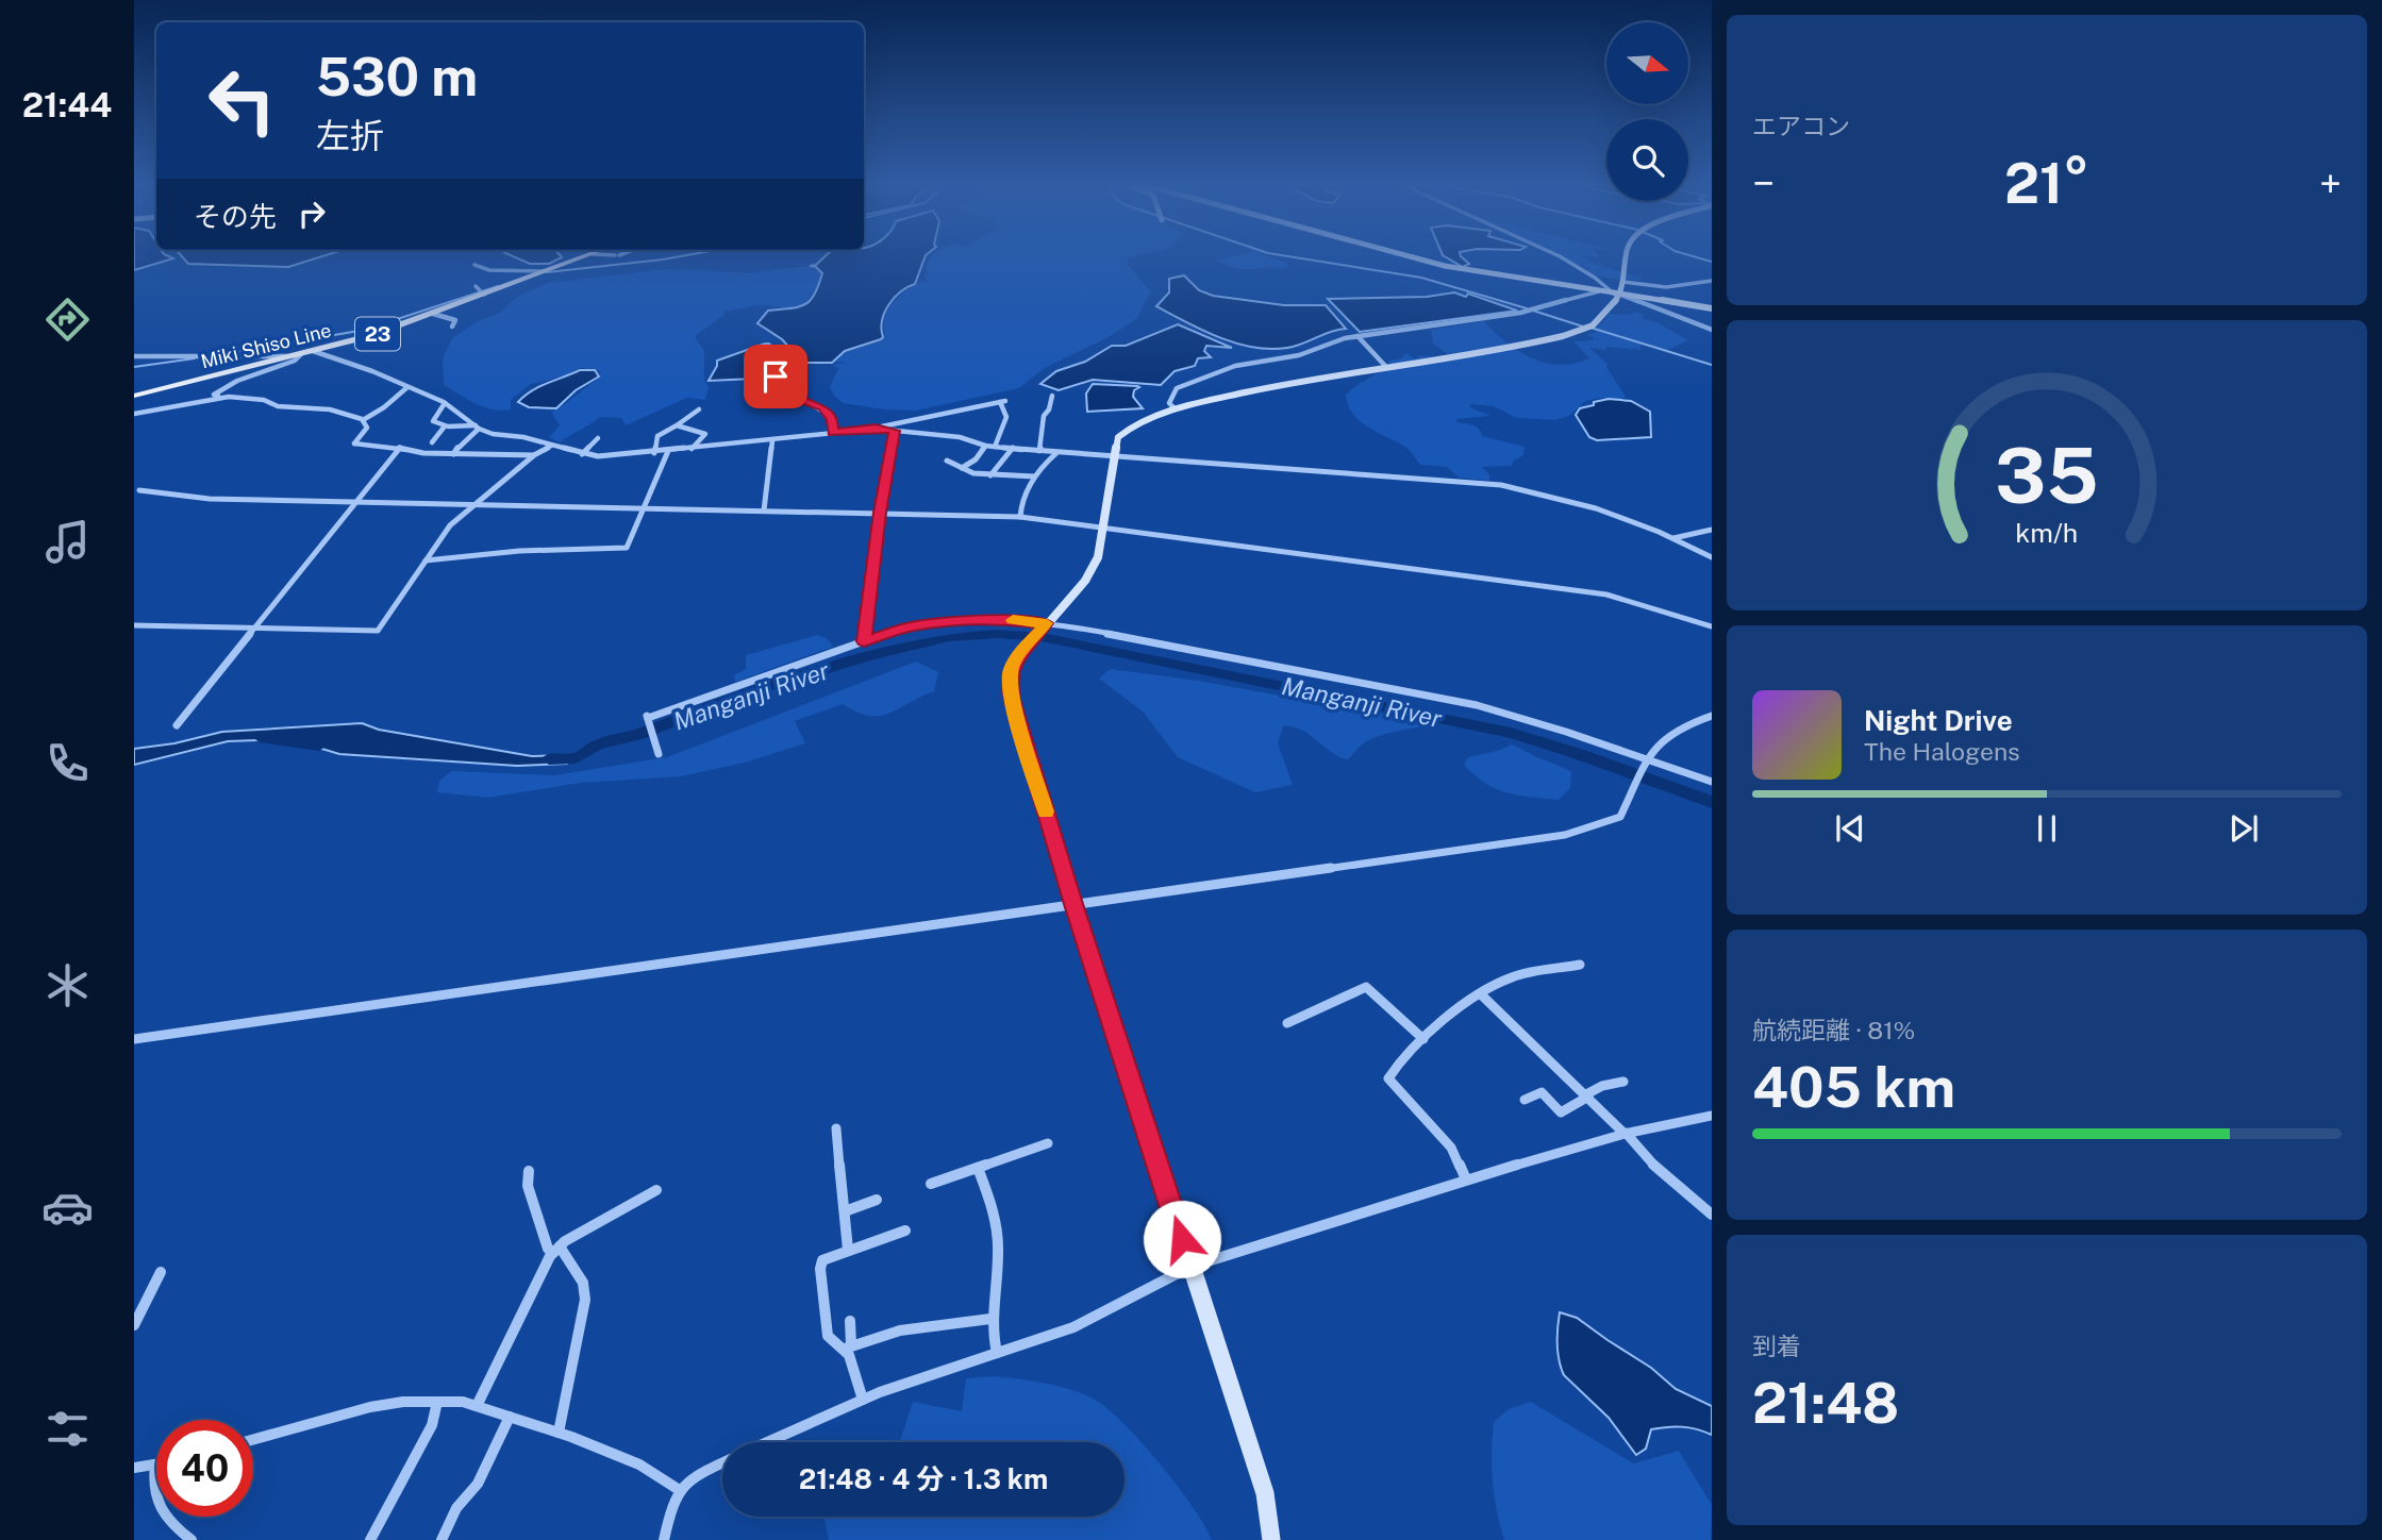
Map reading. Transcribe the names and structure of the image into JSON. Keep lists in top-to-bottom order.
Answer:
{
  "streets": {
    "main road": ["23", "Miki Shiso Line"]
  },
  "water": ["Manganji River"],
  "north": "right",
  "page": {
    "tabs": "21:44",
    "tile": [
      "エアコン",
      ["航続距離 · 81%", "405 km"],
      ["到着", "21:48"]
    ],
    "turn": ["530 m", "左折"],
    "heat": ["−", "21°", "+"],
    "then": "その先",
    "song": ["Night Drive", "The Halogens"],
    "limit": "40",
    "trip": "21:48 · 4 分 · 1.3 km",
    "gauge": ["35", "km/h"]
  }
}
